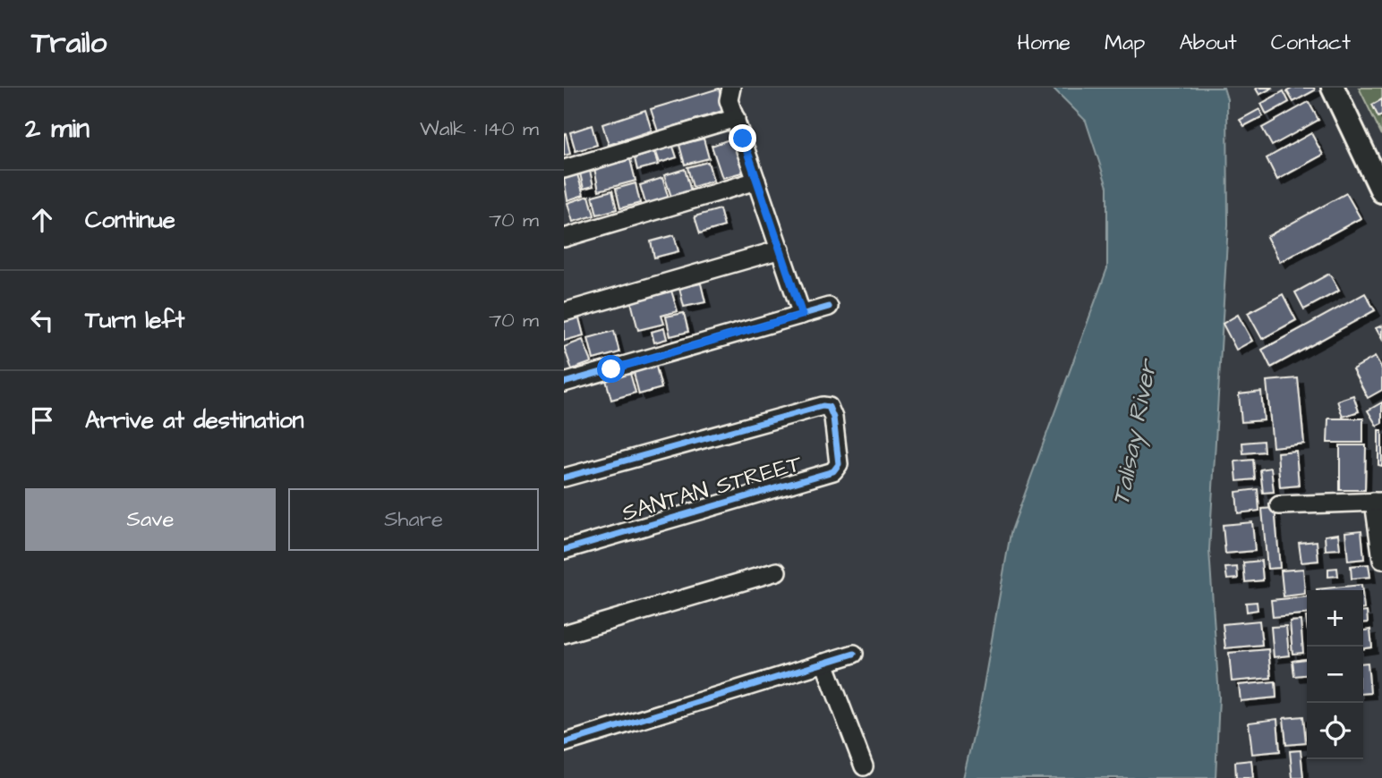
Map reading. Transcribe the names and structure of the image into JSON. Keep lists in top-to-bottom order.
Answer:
{
  "streets": {
    "street": ["SANTAN STREET"]
  },
  "water": ["Talisay River"],
  "page": {
    "header": "Trailo",
    "nav": [
      "Home",
      "Map",
      "About",
      "Contact"
    ],
    "heading": ["2 min", "Walk · 140 m"],
    "list": [
      ["Continue", "70 m"],
      ["Turn left", "70 m"],
      "Arrive at destination"
    ],
    "buttons": ["Save", "Share"],
    "map_buttons": ["+", "−"]
  }
}
